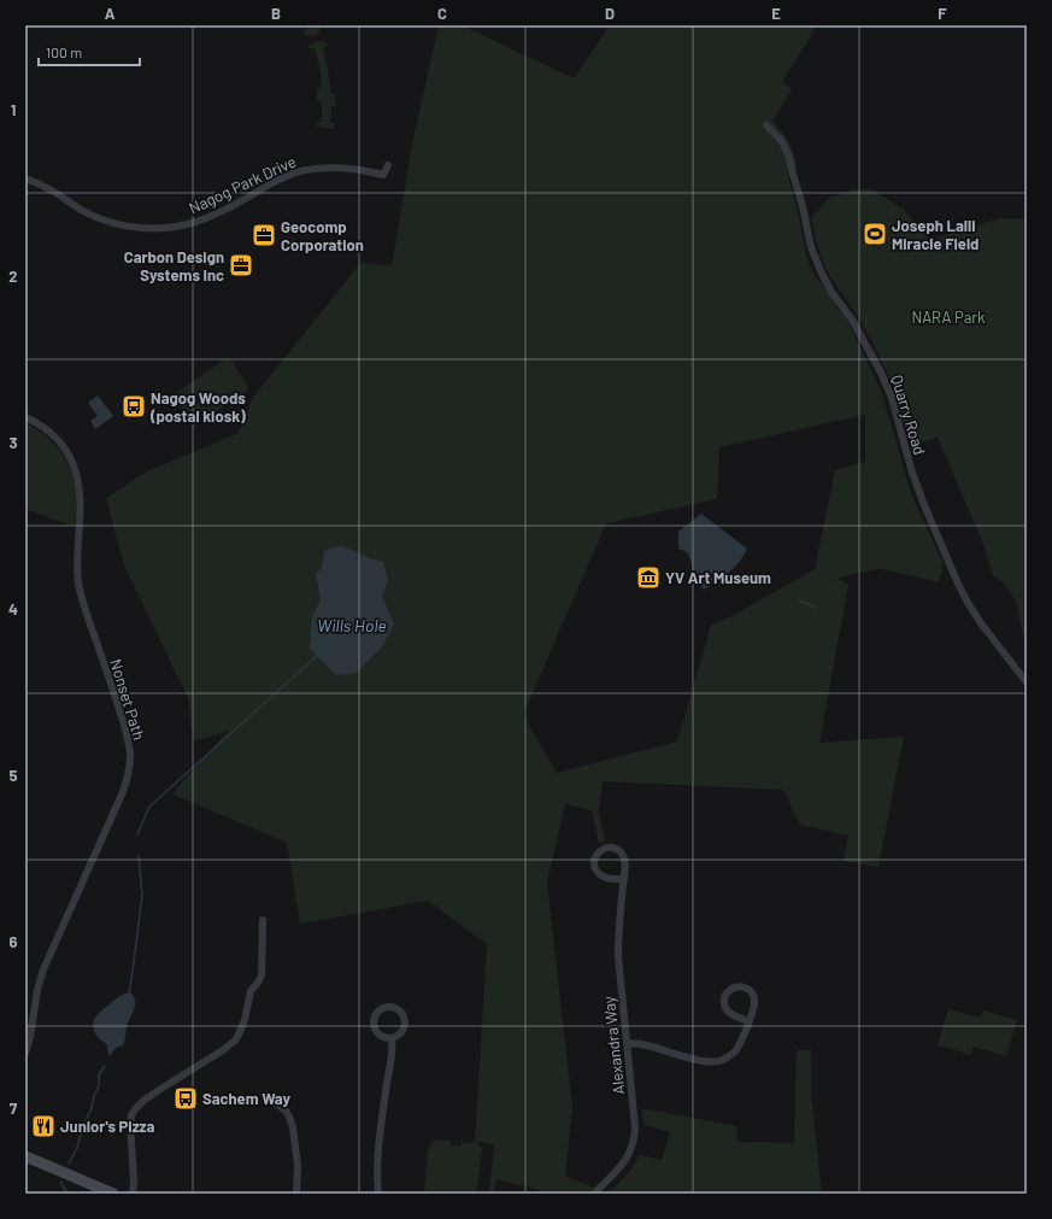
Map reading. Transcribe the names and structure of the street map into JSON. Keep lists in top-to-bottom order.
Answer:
{
  "streets": {
    "street": [
      "Nagog Park Drive",
      "Quarry Road",
      "Nonset Path",
      "Alexandra Way"
    ]
  },
  "water": ["Wills Hole"],
  "parks": ["NARA Park"],
  "places": {
    "sports": ["Joseph Lalli Miracle Field"],
    "office": ["Geocomp Corporation", "Carbon Design Systems Inc"],
    "bus stop": ["Nagog Woods (postal kiosk)", "Sachem Way"],
    "museum": ["YV Art Museum"],
    "restaurant": ["Junior's Pizza"]
  },
  "scale_bar": "100 m",
  "grid": {
    "columns": [
      "A",
      "B",
      "C",
      "D",
      "E",
      "F"
    ],
    "rows": [
      "1",
      "2",
      "3",
      "4",
      "5",
      "6",
      "7"
    ]
  }
}
